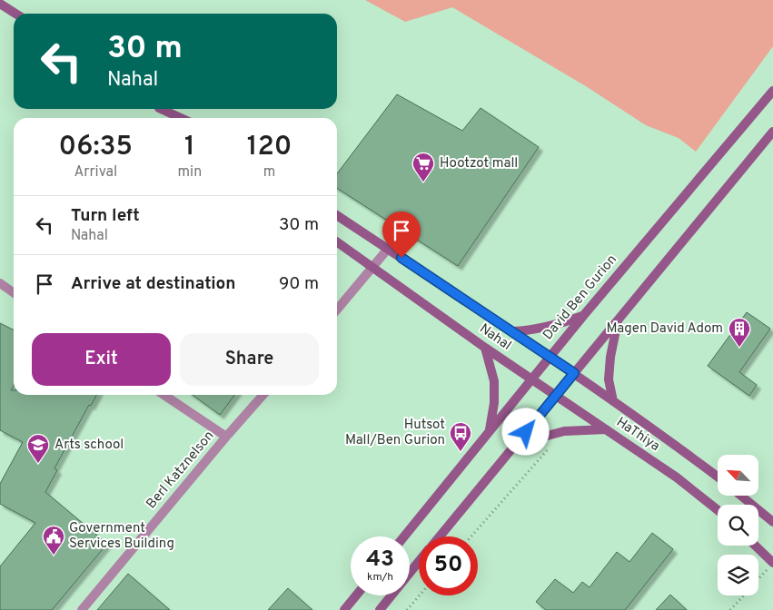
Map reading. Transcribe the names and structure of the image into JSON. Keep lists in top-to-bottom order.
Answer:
{
  "streets": {
    "main road": ["David Ben Gurion", "Nahal", "HaThiya"],
    "street": ["Berl Katznelson"]
  },
  "crossings": [
    ["David Ben Gurion", "Nahal"],
    ["David Ben Gurion", "HaThiya"],
    ["Nahal", "HaThiya"]
  ],
  "places": {
    "supermarket": ["Hootzot mall"],
    "building": ["Magen David Adom"],
    "bus stop": ["Hutsot Mall/Ben Gurion"],
    "school or university": ["Arts school"],
    "public building": ["Government Services Building"]
  },
  "north": "top left",
  "page": {
    "turn": ["30 m", "Nahal"],
    "eta": [
      "06:35",
      "Arrival",
      "1",
      "min",
      "120",
      "m"
    ],
    "list": [
      {
        "name": "Turn left",
        "note": "Nahal",
        "value": "30 m"
      },
      {
        "name": "Arrive at destination",
        "value": "90 m"
      }
    ],
    "buttons": ["Exit", "Share"],
    "speed": "43 km/h",
    "limit": "50"
  }
}
